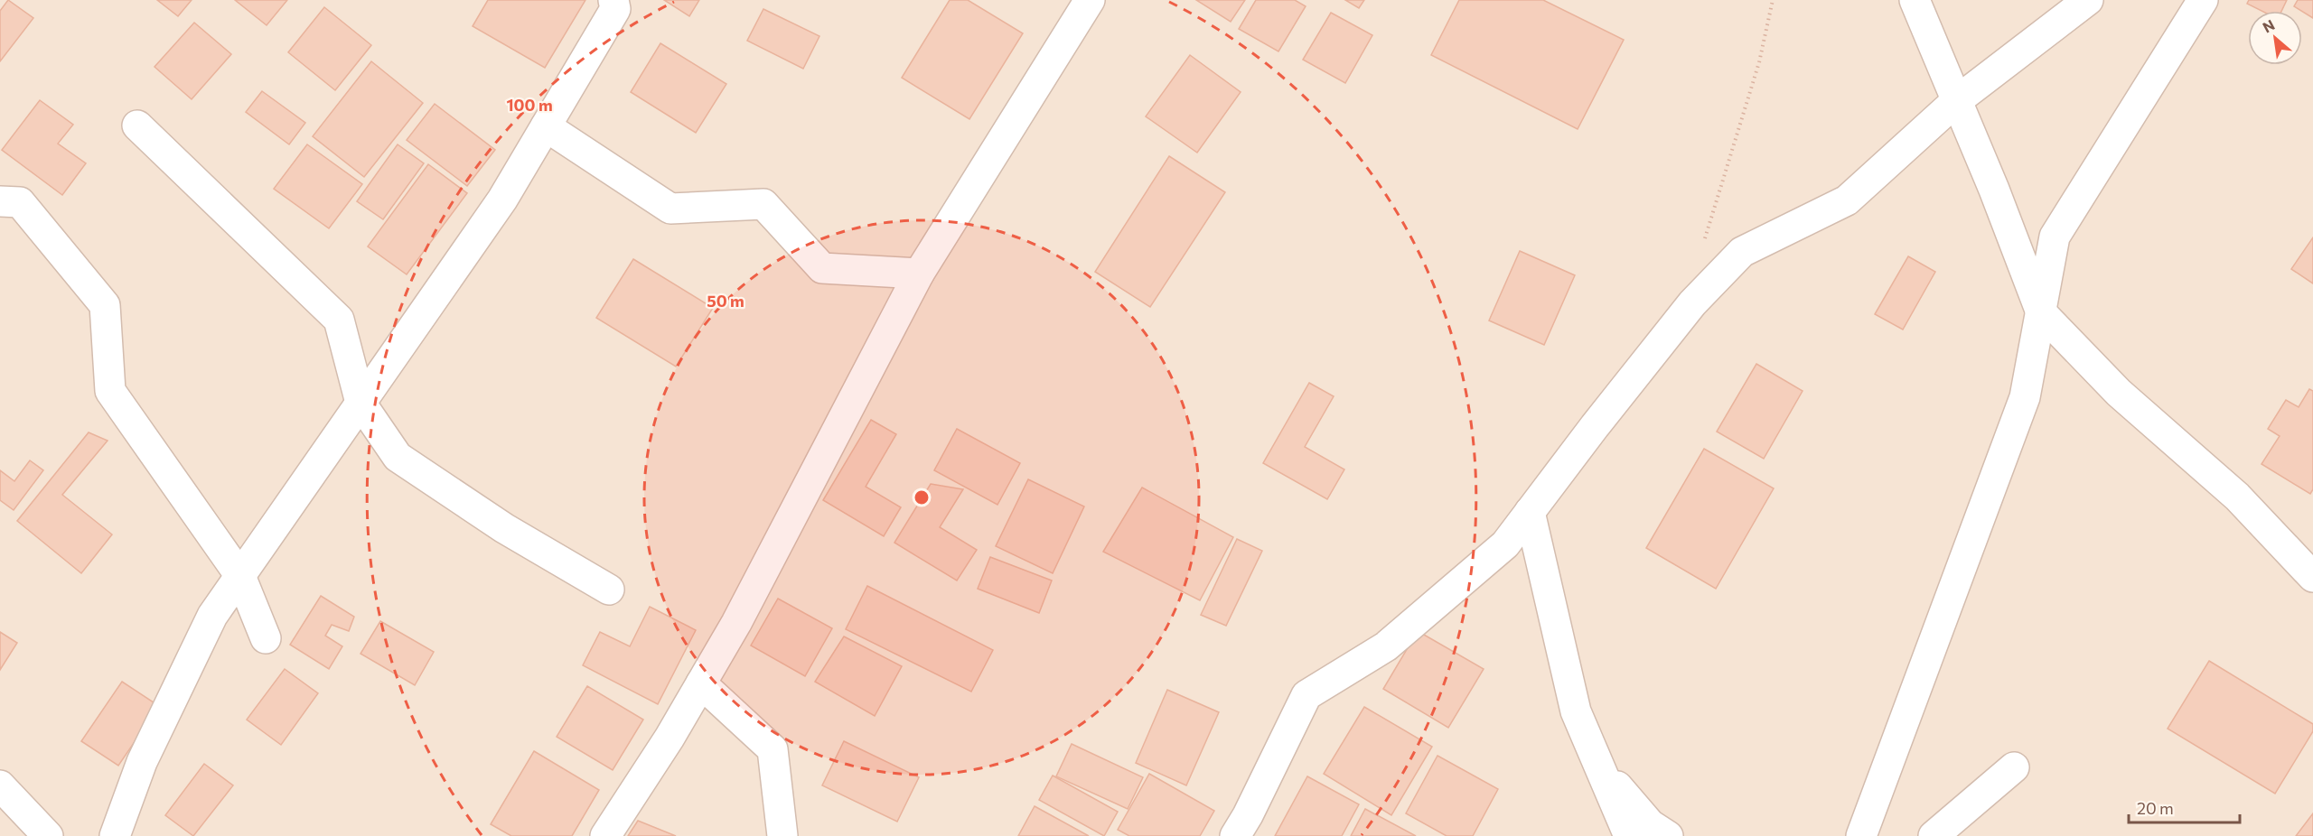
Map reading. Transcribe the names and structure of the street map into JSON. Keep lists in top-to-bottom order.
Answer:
{
  "scale_bar": "20 m",
  "north": "top left",
  "rings": ["100 m", "50 m"]
}
